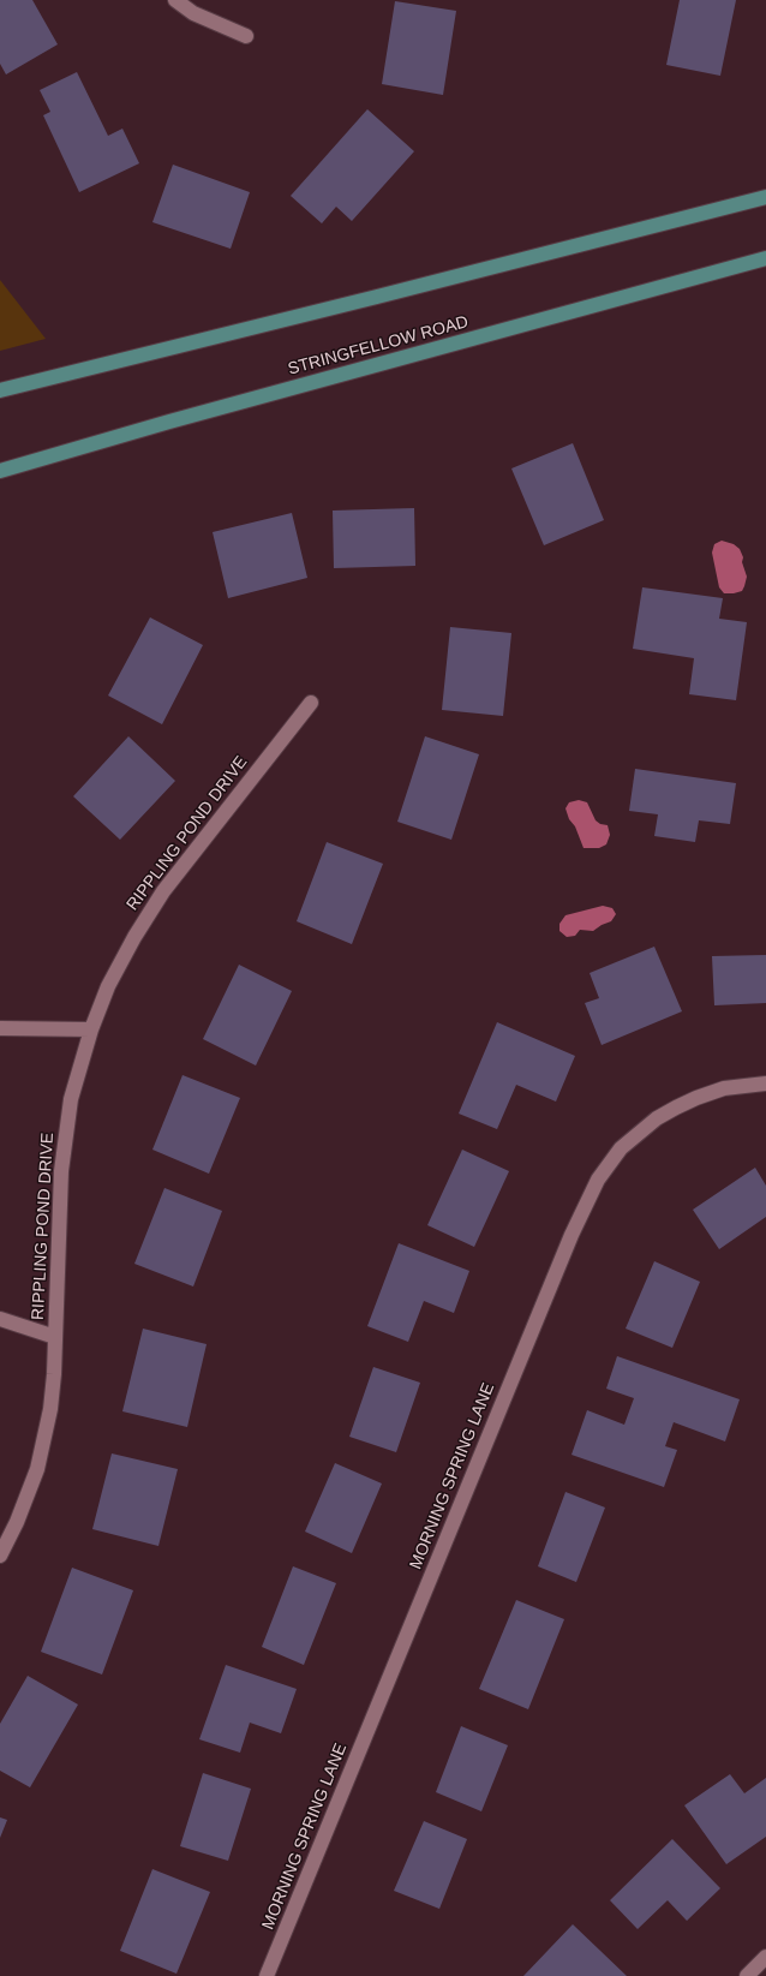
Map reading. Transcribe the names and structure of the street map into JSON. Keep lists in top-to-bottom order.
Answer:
{
  "streets": {
    "main road": ["STRINGFELLOW ROAD"],
    "street": ["RIPPLING POND DRIVE", "MORNING SPRING LANE"]
  }
}
